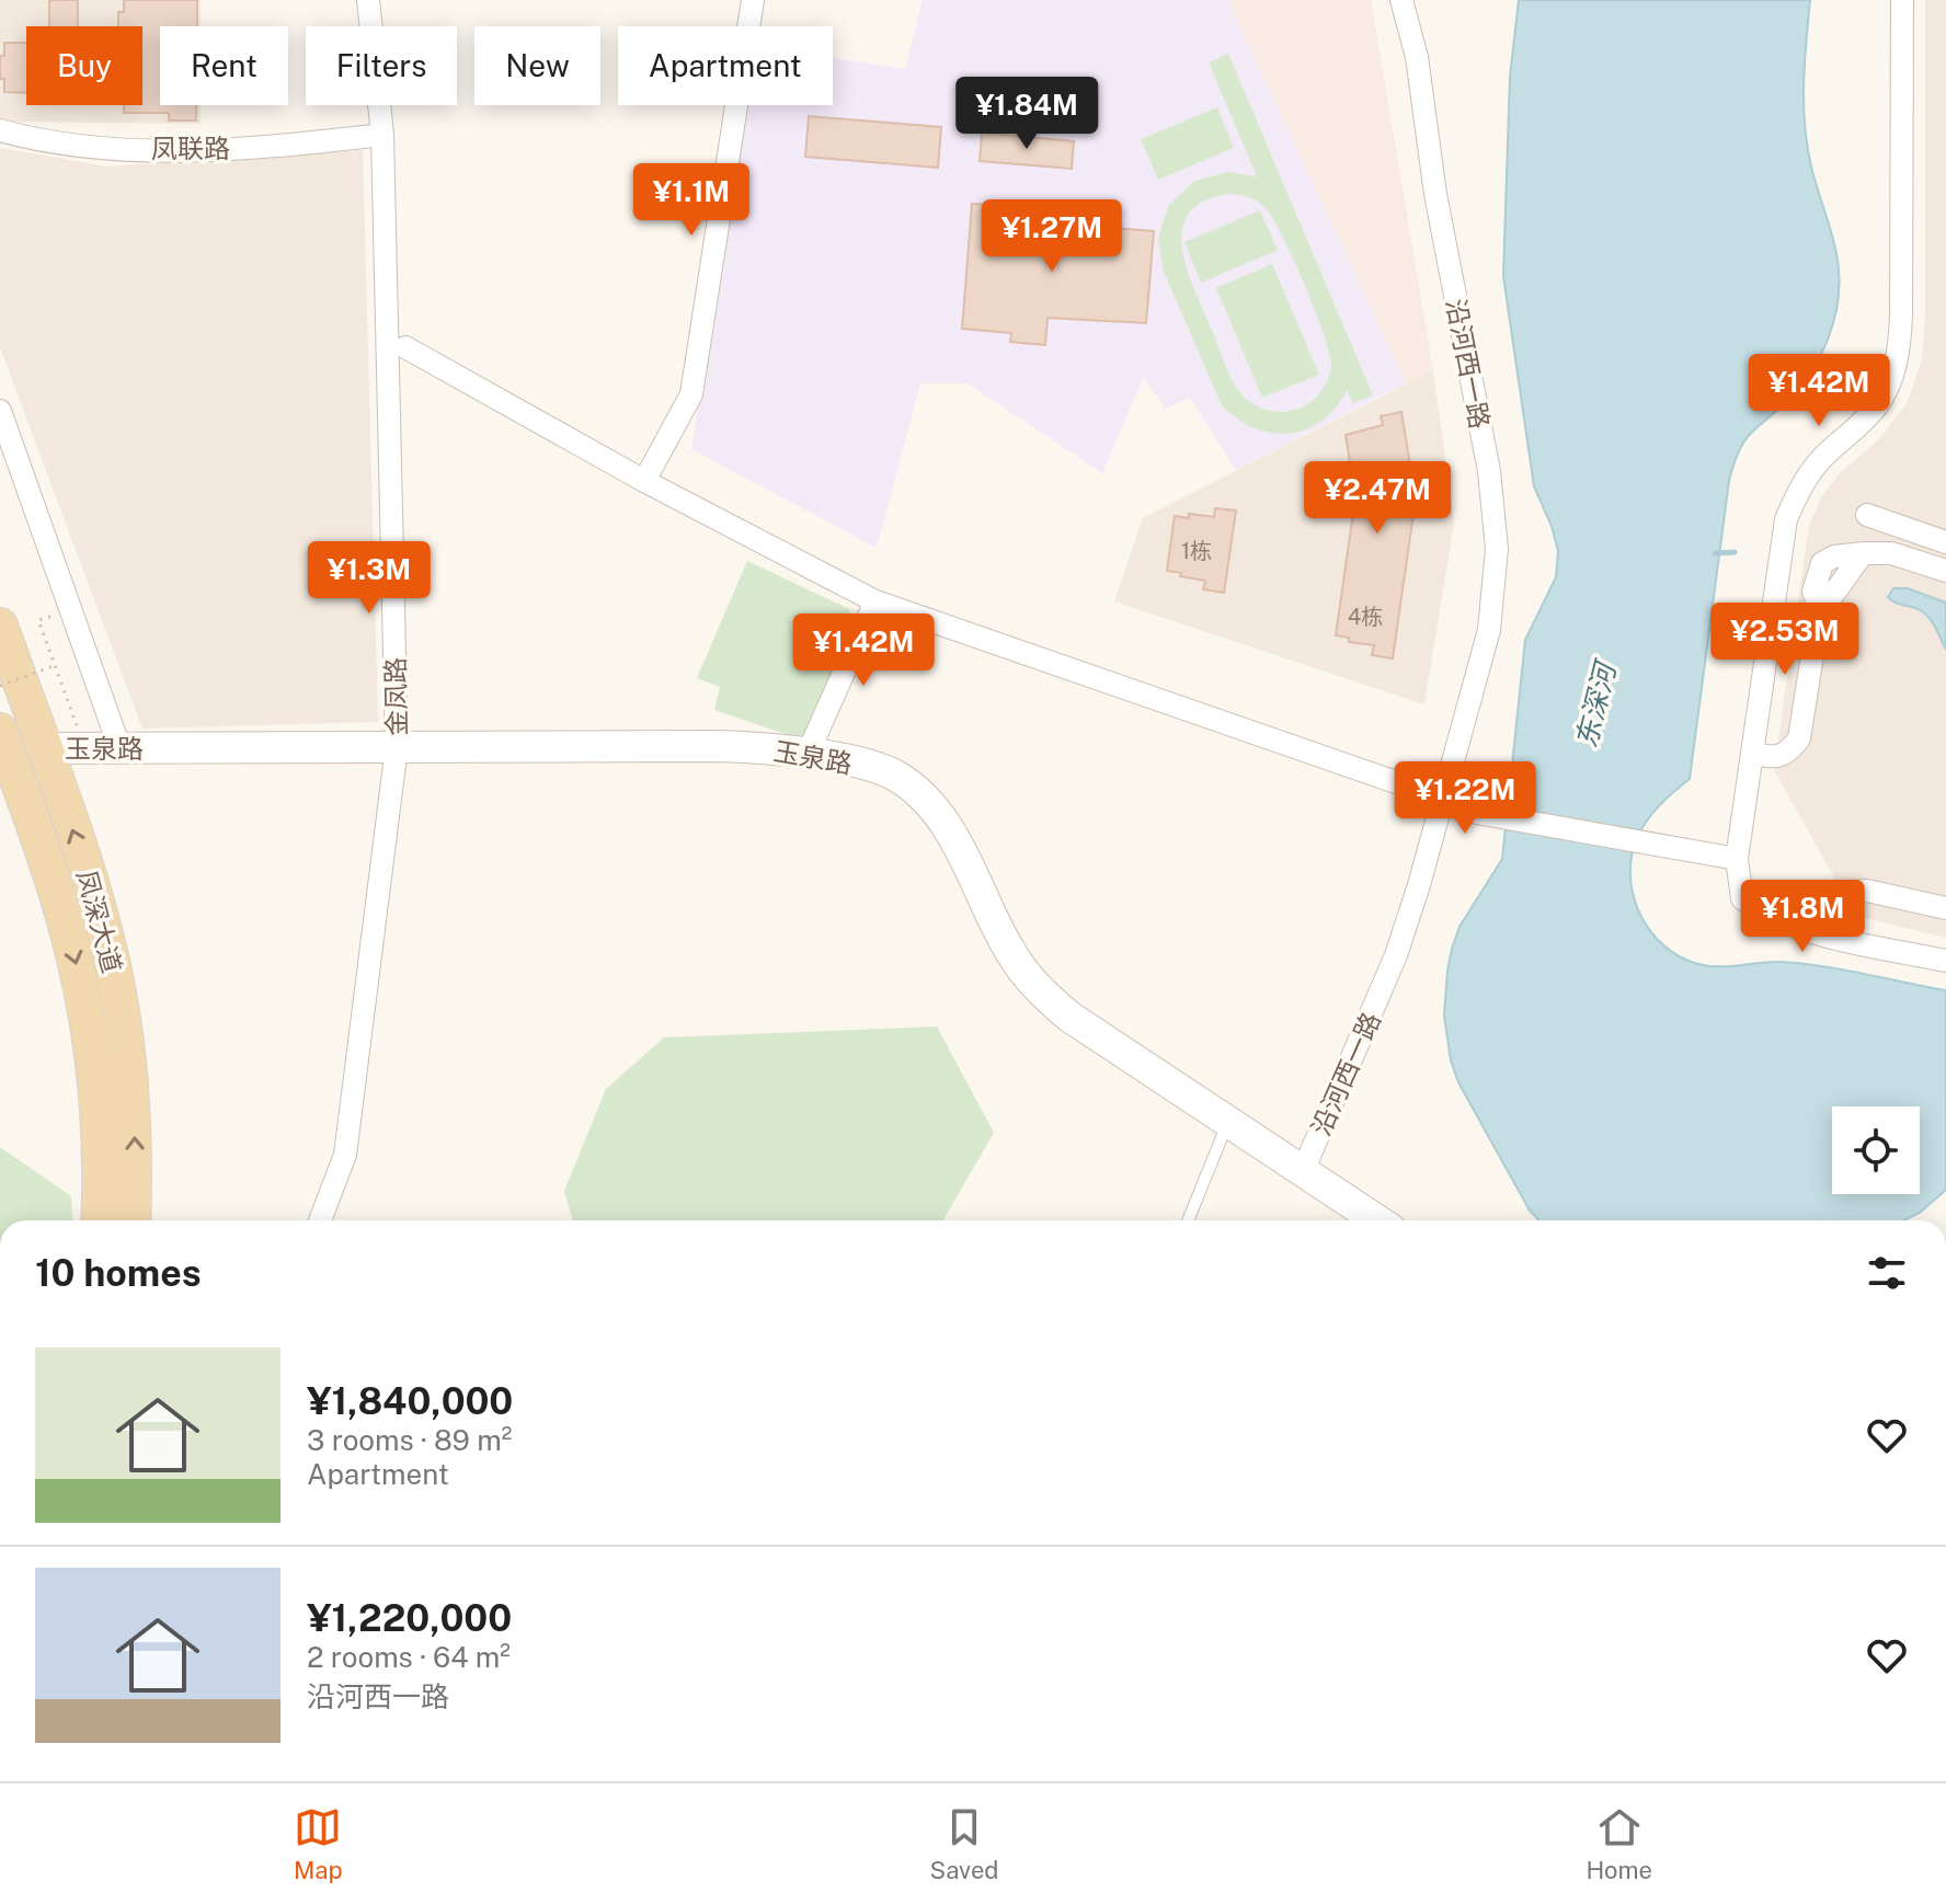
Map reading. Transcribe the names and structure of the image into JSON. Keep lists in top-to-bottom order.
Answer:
{
  "streets": {
    "main road": ["凤深大道"],
    "street": [
      "凤联路",
      "沿河西一路",
      "金凤路",
      "玉泉路"
    ]
  },
  "crossings": [
    ["凤联路", "金凤路"],
    ["沿河西一路", "玉泉路"],
    ["金凤路", "玉泉路"],
    ["玉泉路", "凤深大道"]
  ],
  "water": ["东深河"],
  "house_numbers": ["1栋", "4栋"],
  "page": {
    "chip": [
      "Buy",
      "Rent",
      "Filters",
      "New",
      "Apartment"
    ],
    "price": [
      "¥1.84M",
      "¥1.1M",
      "¥1.27M",
      "¥1.42M",
      "¥2.47M",
      "¥1.3M",
      "¥2.53M",
      "¥1.42M",
      "¥1.22M",
      "¥1.8M"
    ],
    "heading": "10 homes",
    "list": [
      {
        "name": "¥1,840,000",
        "note": "3 rooms · 89 m² · Apartment"
      },
      {
        "name": "¥1,220,000",
        "note": "2 rooms · 64 m² · 沿河西一路"
      }
    ],
    "tabs": ["Map", "Saved", "Home"]
  }
}
